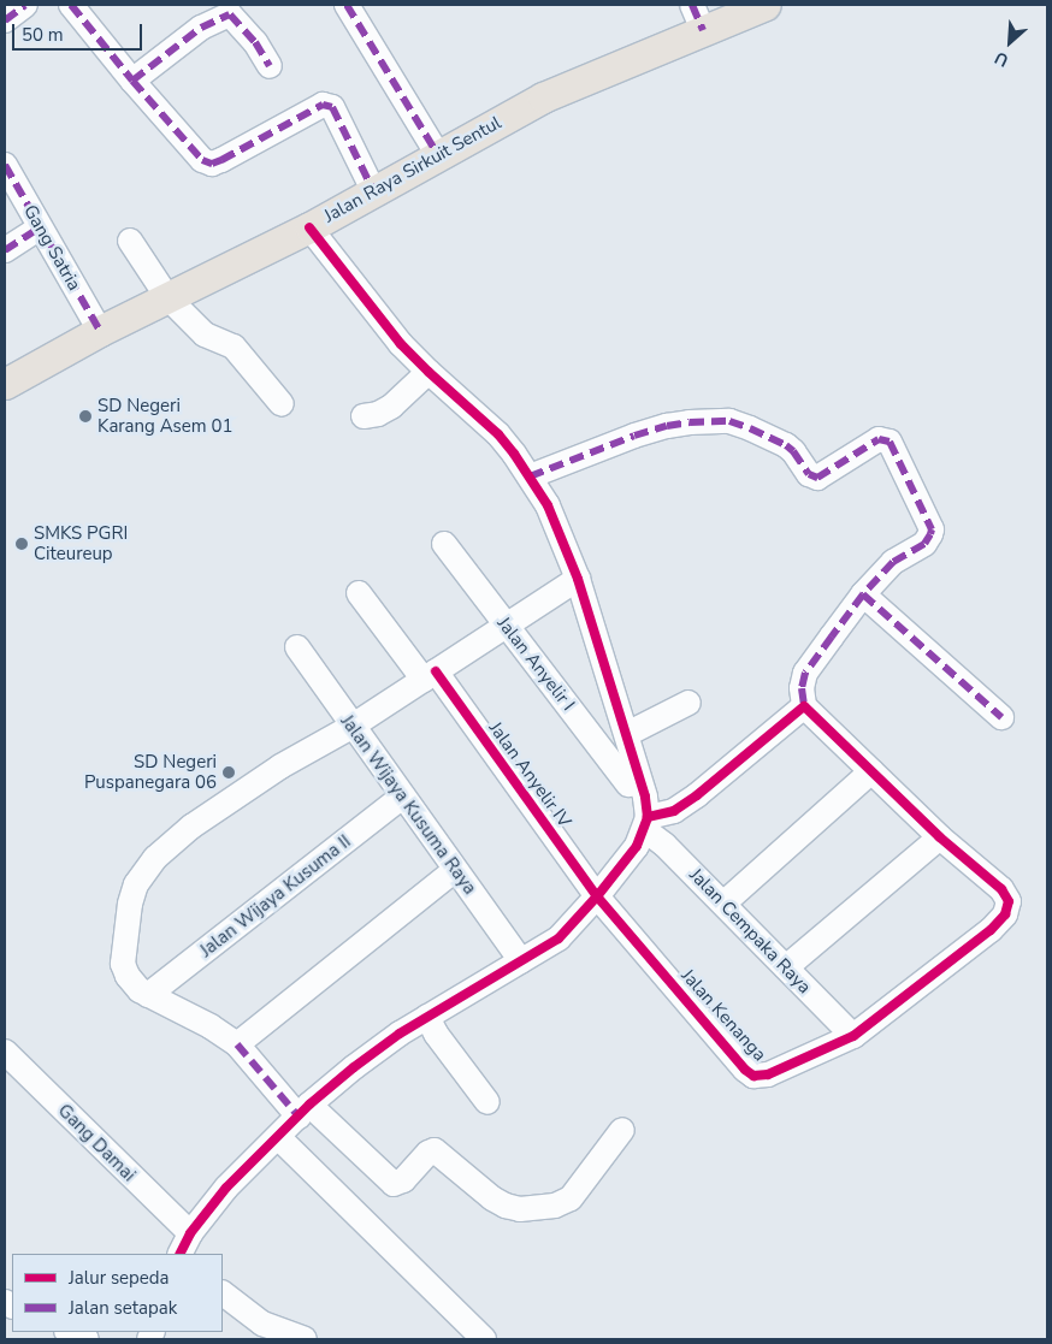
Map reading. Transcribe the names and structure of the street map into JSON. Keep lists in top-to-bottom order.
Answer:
{
  "streets": {
    "main road": ["Jalan Raya Sirkuit Sentul"],
    "street": [
      "Gang Satria",
      "Jalan Anyelir I",
      "Jalan Anyelir IV",
      "Jalan Wijaya Kusuma Raya",
      "Jalan Wijaya Kusuma II",
      "Jalan Cempaka Raya",
      "Jalan Kenanga",
      "Gang Damai"
    ]
  },
  "crossings": [
    ["Jalan Raya Sirkuit Sentul", "Gang Satria"],
    ["Jalan Anyelir IV", "Jalan Kenanga"],
    ["Jalan Wijaya Kusuma Raya", "Jalan Wijaya Kusuma II"],
    ["Jalan Cempaka Raya", "Jalan Kenanga"]
  ],
  "places": ["SD Negeri Karang Asem 01", "SMKS PGRI Citeureup", "SD Negeri Puspanegara 06"],
  "legend": ["Jalur sepeda", "Jalan setapak"],
  "scale_bar": "50 m",
  "north": "bottom left"
}
